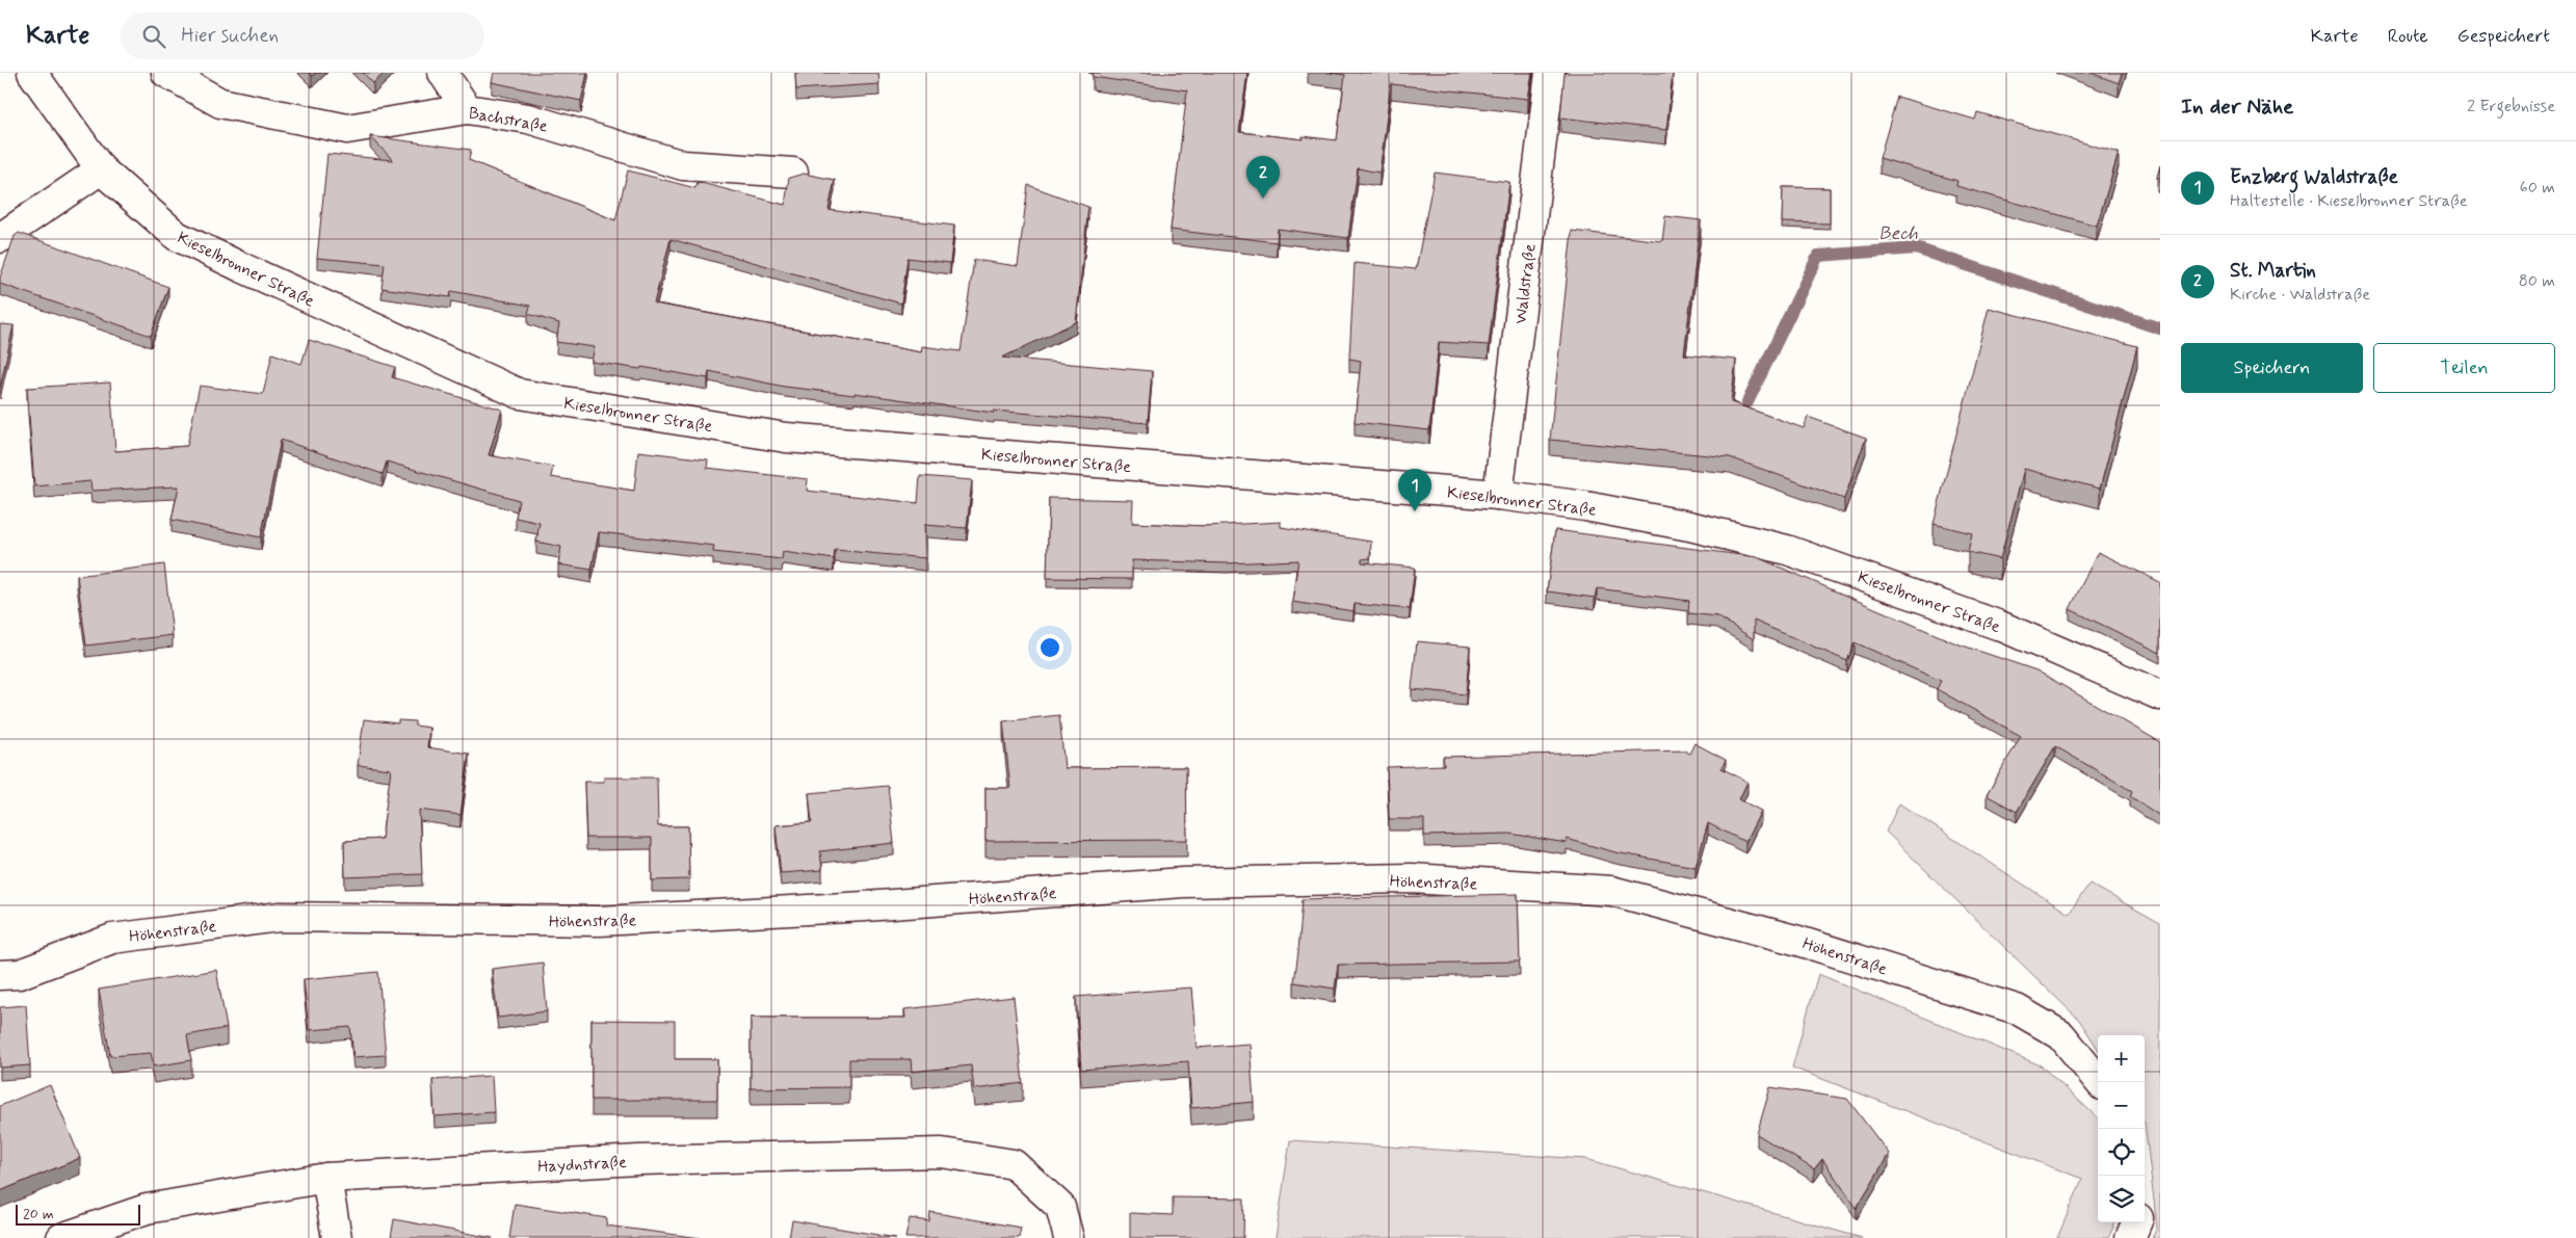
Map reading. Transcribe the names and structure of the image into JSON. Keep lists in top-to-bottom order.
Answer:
{
  "streets": {
    "street": [
      "Bachstraße",
      "Kieselbronner Straße",
      "Waldstraße",
      "Höhenstraße",
      "Haydnstraße"
    ]
  },
  "crossings": [
    ["Kieselbronner Straße", "Waldstraße"]
  ],
  "water": ["Bech"],
  "scale_bar": "20 m",
  "page": {
    "header": "Karte",
    "search": "Hier suchen",
    "nav": ["Karte", "Route", "Gespeichert"],
    "heading": ["In der Nähe", "2 Ergebnisse"],
    "list": [
      {
        "mark": "1",
        "name": "Enzberg Waldstraße",
        "note": "Haltestelle · Kieselbronner Straße",
        "value": "60 m"
      },
      {
        "mark": "2",
        "name": "St. Martin",
        "note": "Kirche · Waldstraße",
        "value": "80 m"
      }
    ],
    "pins": ["2", "1"],
    "buttons": ["Speichern", "Teilen"],
    "map_buttons": ["+", "−"],
    "scale": "20 m"
  }
}
